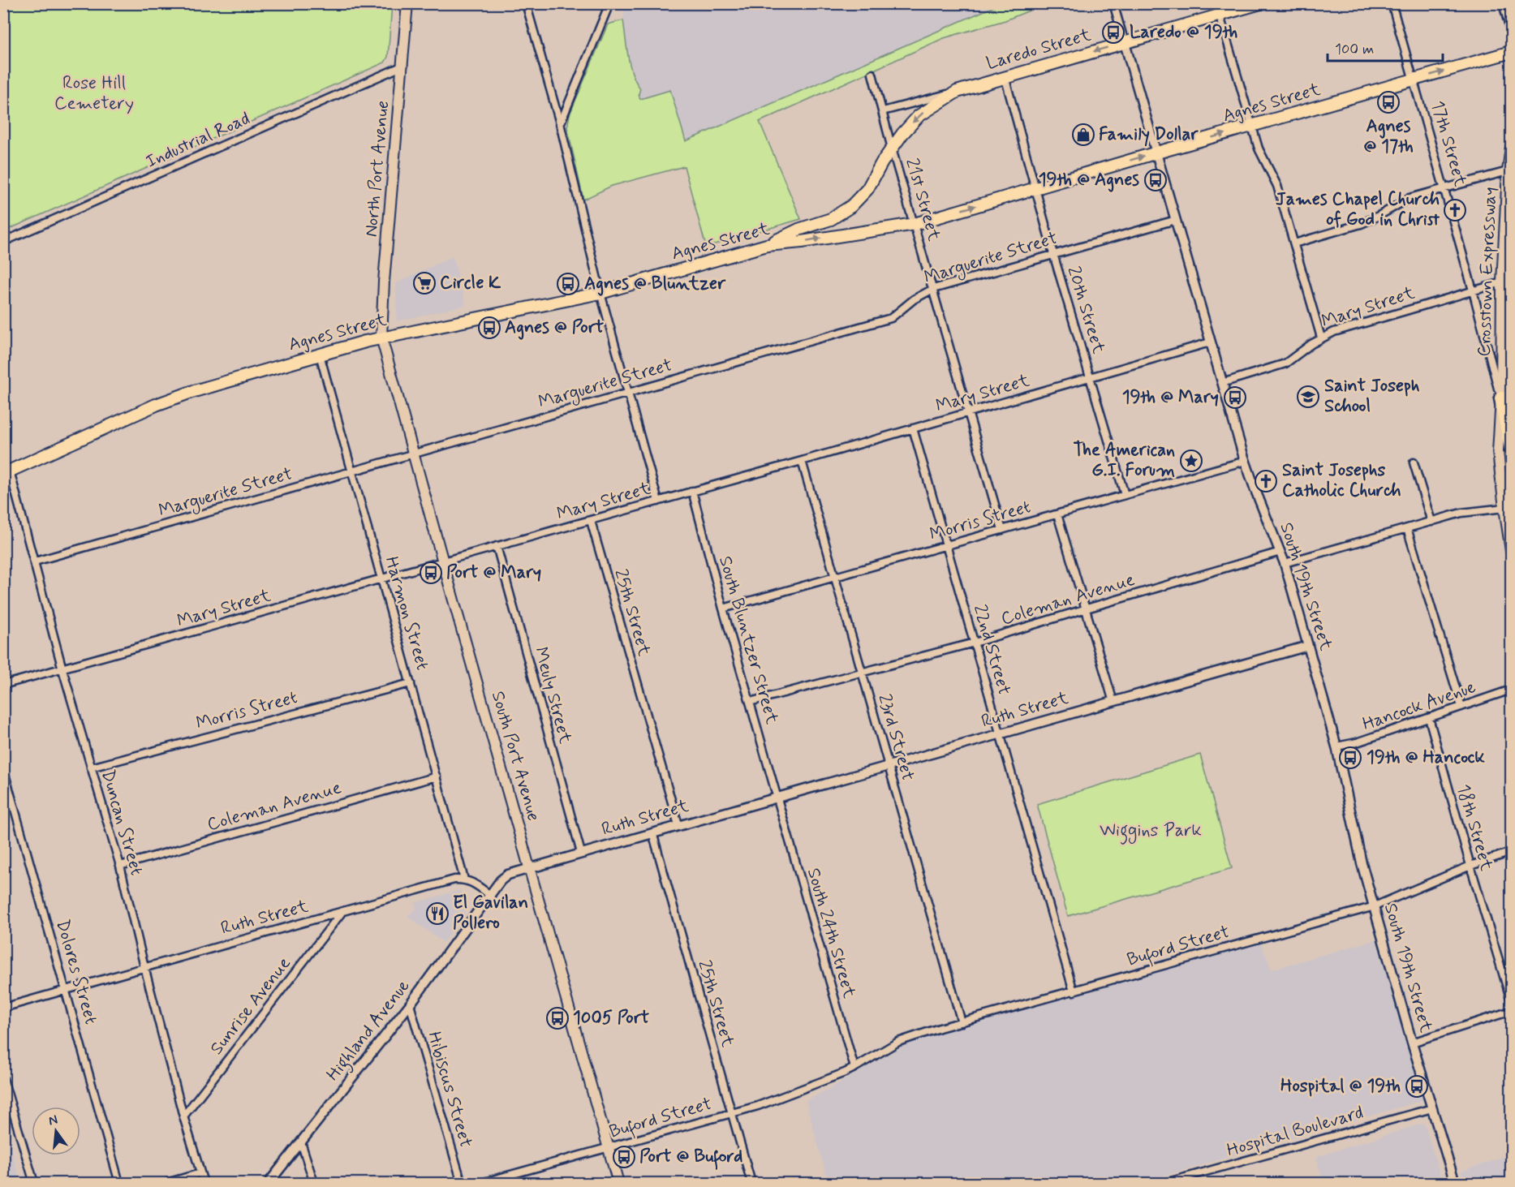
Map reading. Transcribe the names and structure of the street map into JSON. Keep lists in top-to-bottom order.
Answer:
{
  "streets": {
    "main road": [
      "Laredo Street",
      "Agnes Street",
      "17th Street",
      "North Port Avenue",
      "Crosstown Expressway",
      "South Port Avenue"
    ],
    "street": [
      "Industrial Road",
      "21st Street",
      "Marguerite Street",
      "Mary Street",
      "20th Street",
      "Morris Street",
      "South 19th Street",
      "Coleman Avenue",
      "25th Street",
      "Harmon Street",
      "South Bluntzer Street",
      "22nd Street",
      "Meuly Street",
      "Hancock Avenue",
      "Ruth Street",
      "23rd Street",
      "Duncan Street",
      "18th Street",
      "South 24th Street",
      "Buford Street",
      "Dolores Street",
      "Sunrise Avenue",
      "Highland Avenue",
      "Hibiscus Street",
      "Hospital Boulevard"
    ]
  },
  "crossings": [
    ["Laredo Street", "21st Street"],
    ["Laredo Street", "20th Street"],
    ["Laredo Street", "South 19th Street"],
    ["Agnes Street", "17th Street"],
    ["Agnes Street", "North Port Avenue"],
    ["Agnes Street", "21st Street"],
    ["Agnes Street", "20th Street"],
    ["Agnes Street", "South 19th Street"],
    ["Agnes Street", "Harmon Street"],
    ["Agnes Street", "South Port Avenue"],
    ["Agnes Street", "Duncan Street"],
    ["Industrial Road", "North Port Avenue"],
    ["17th Street", "Crosstown Expressway"],
    ["17th Street", "Mary Street"],
    ["North Port Avenue", "South Port Avenue"],
    ["21st Street", "Marguerite Street"],
    ["21st Street", "Mary Street"],
    ["21st Street", "Morris Street"],
    ["Marguerite Street", "20th Street"],
    ["Marguerite Street", "South 19th Street"],
    ["Marguerite Street", "Harmon Street"],
    ["Marguerite Street", "South Port Avenue"],
    ["Marguerite Street", "Duncan Street"],
    ["Crosstown Expressway", "Mary Street"],
    ["Mary Street", "20th Street"],
    ["Mary Street", "South 19th Street"],
    ["Mary Street", "25th Street"],
    ["Mary Street", "Harmon Street"],
    ["Mary Street", "South Bluntzer Street"],
    ["Mary Street", "22nd Street"],
    ["Mary Street", "Meuly Street"],
    ["Mary Street", "23rd Street"],
    ["Mary Street", "South Port Avenue"],
    ["Mary Street", "Duncan Street"],
    ["20th Street", "Morris Street"],
    ["Morris Street", "South 19th Street"],
    ["Morris Street", "Harmon Street"],
    ["Morris Street", "South Bluntzer Street"],
    ["Morris Street", "22nd Street"],
    ["Morris Street", "23rd Street"],
    ["Morris Street", "Duncan Street"],
    ["South 19th Street", "Coleman Avenue"],
    ["South 19th Street", "Hancock Avenue"],
    ["South 19th Street", "Ruth Street"],
    ["South 19th Street", "Buford Street"],
    ["South 19th Street", "Hospital Boulevard"],
    ["Coleman Avenue", "Harmon Street"],
    ["Coleman Avenue", "South Bluntzer Street"],
    ["Coleman Avenue", "22nd Street"],
    ["Coleman Avenue", "23rd Street"],
    ["Coleman Avenue", "Duncan Street"],
    ["25th Street", "Ruth Street"],
    ["25th Street", "Buford Street"],
    ["Harmon Street", "Ruth Street"],
    ["South Bluntzer Street", "Ruth Street"],
    ["South Bluntzer Street", "South 24th Street"],
    ["22nd Street", "Ruth Street"],
    ["22nd Street", "Buford Street"],
    ["Meuly Street", "Ruth Street"],
    ["Hancock Avenue", "18th Street"],
    ["Ruth Street", "23rd Street"],
    ["Ruth Street", "South Port Avenue"],
    ["Ruth Street", "Duncan Street"],
    ["Ruth Street", "South 24th Street"],
    ["Ruth Street", "Dolores Street"],
    ["Ruth Street", "Sunrise Avenue"],
    ["Ruth Street", "Highland Avenue"],
    ["23rd Street", "Buford Street"],
    ["South Port Avenue", "Buford Street"],
    ["Duncan Street", "Sunrise Avenue"],
    ["18th Street", "Buford Street"],
    ["South 24th Street", "Buford Street"],
    ["Highland Avenue", "Hibiscus Street"]
  ],
  "one_way": ["Agnes Street"],
  "parks": ["Rose Hill Cemetery", "Wiggins Park"],
  "places": {
    "bus stop": [
      "Laredo @ 19th",
      "Agnes @ 17th",
      "19th @ Agnes",
      "Agnes @ Bluntzer",
      "Agnes @ Port",
      "19th @ Mary",
      "Port @ Mary",
      "19th @ Hancock",
      "1005 Port",
      "Hospital @ 19th",
      "Port @ Buford"
    ],
    "shop": ["Family Dollar"],
    "church": ["James Chapel Church of God in Christ", "Saint Josephs Catholic Church"],
    "supermarket": ["Circle K"],
    "school or university": ["Saint Joseph School"],
    "place": ["The American G.I. Forum"],
    "restaurant": ["El Gavilan Pollero"]
  },
  "scale_bar": "100 m",
  "north": "top"
}
